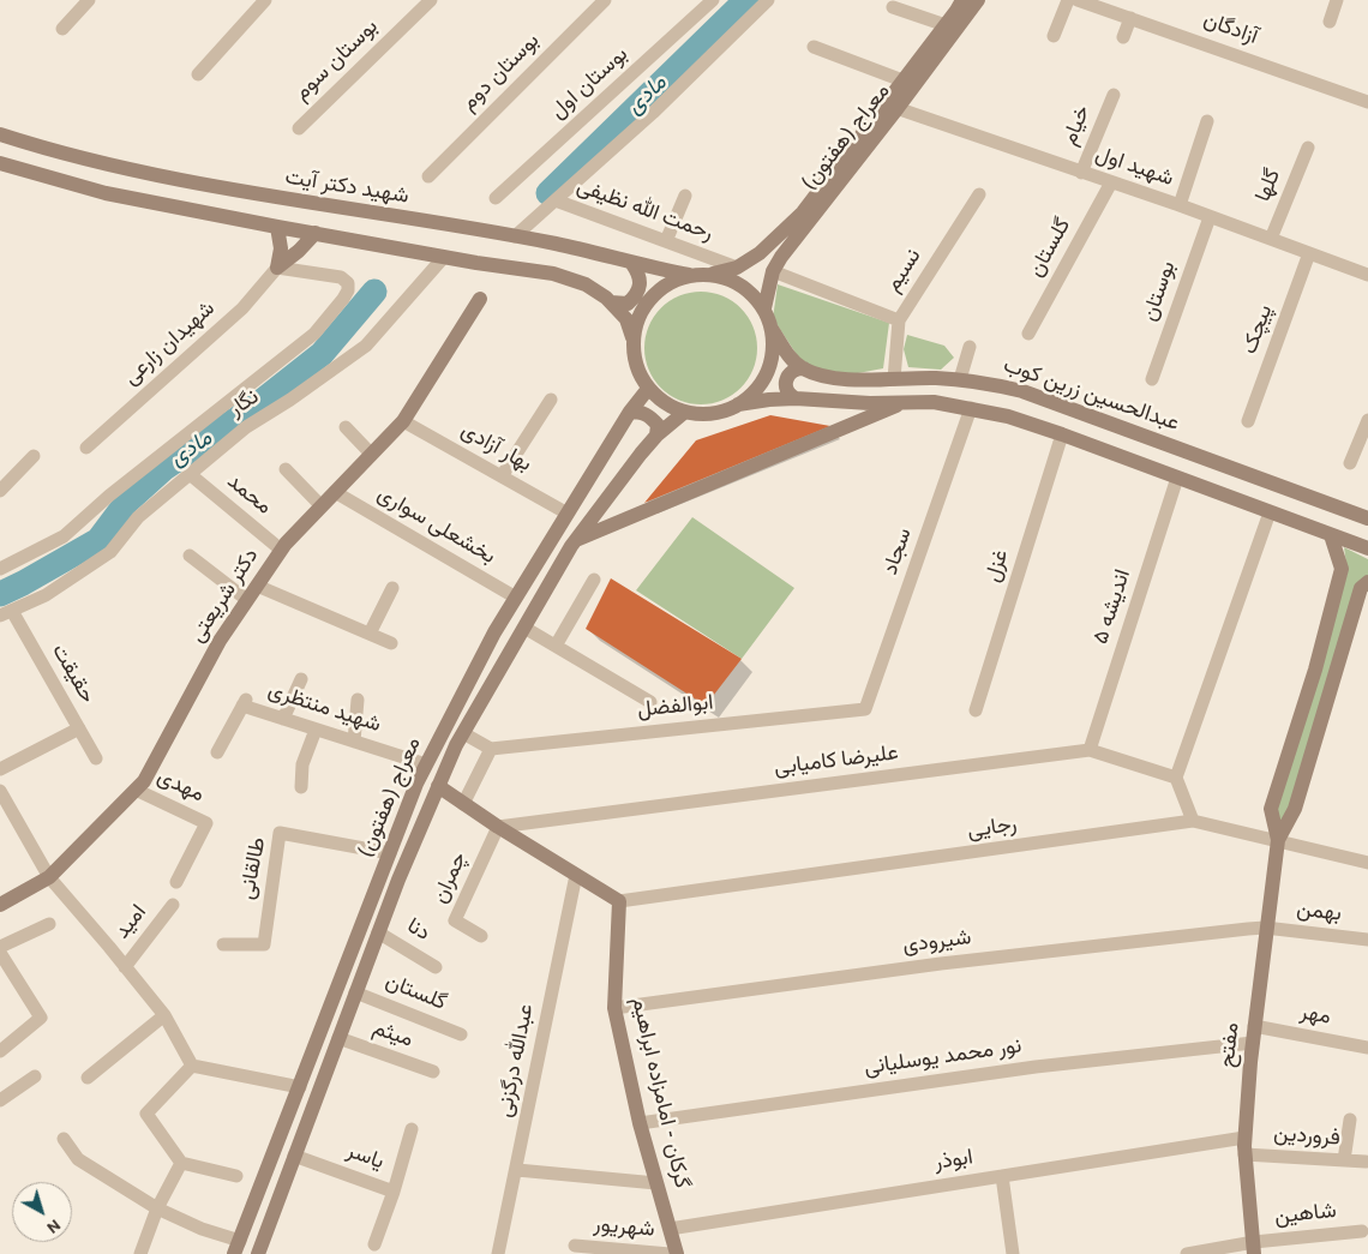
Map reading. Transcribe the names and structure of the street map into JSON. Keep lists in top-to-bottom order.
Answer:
{
  "streets": {
    "main road": [
      "معراج (هفتون)",
      "شهید دکتر آیت",
      "عبدالحسین زرین کوب",
      "دکتر شریعتی",
      "مفتح",
      "گرکان - امامزاده ابراهیم"
    ],
    "street": [
      "آزادگان",
      "بوستان سوم",
      "بوستان دوم",
      "بوستان اول",
      "خیام",
      "شهید اول",
      "گلها",
      "رحمت الله نظیفی",
      "گلستان",
      "نسیم",
      "بوستان",
      "پیچک",
      "شهیدان زارعی",
      "نگار",
      "بهار آزادی",
      "محمد",
      "بخشعلی سواری",
      "سجاد",
      "غزل",
      "اندیشه ۵",
      "حقیقت",
      "ابوالفضل",
      "شهید منتظری",
      "علیرضا کامیابی",
      "مهدی",
      "رجایی",
      "طالقانی",
      "چمران",
      "بهمن",
      "امید",
      "دنا",
      "شیرودی",
      "مهر",
      "میثم",
      "نور محمد یوسلیانی",
      "عبدالله درگزنی",
      "فروردین",
      "یاسر",
      "ابوذر",
      "شاهین",
      "شهریور"
    ]
  },
  "crossings": [
    ["خیام", "شهید اول"],
    ["معراج (هفتون)", "شهید اول"],
    ["معراج (هفتون)", "شهید دکتر آیت"],
    ["معراج (هفتون)", "رحمت الله نظیفی"],
    ["معراج (هفتون)", "گلستان"],
    ["معراج (هفتون)", "بهار آزادی"],
    ["معراج (هفتون)", "بخشعلی سواری"],
    ["معراج (هفتون)", "شهید منتظری"],
    ["معراج (هفتون)", "طالقانی"],
    ["معراج (هفتون)", "دنا"],
    ["معراج (هفتون)", "میثم"],
    ["معراج (هفتون)", "یاسر"],
    ["شهید اول", "گلها"],
    ["شهید اول", "گلستان"],
    ["شهید اول", "بوستان"],
    ["شهید اول", "پیچک"],
    ["شهید دکتر آیت", "رحمت الله نظیفی"],
    ["نسیم", "عبدالحسین زرین کوب"],
    ["نگار", "محمد"],
    ["نگار", "حقیقت"],
    ["بهار آزادی", "دکتر شریعتی"],
    ["محمد", "دکتر شریعتی"],
    ["بخشعلی سواری", "دکتر شریعتی"],
    ["سجاد", "ابوالفضل"],
    ["دکتر شریعتی", "مهدی"],
    ["اندیشه ۵", "علیرضا کامیابی"],
    ["علیرضا کامیابی", "چمران"],
    ["رجایی", "مفتح"],
    ["رجایی", "گرکان - امامزاده ابراهیم"],
    ["بهمن", "شیرودی"],
    ["بهمن", "مفتح"],
    ["شیرودی", "مفتح"],
    ["شیرودی", "گرکان - امامزاده ابراهیم"],
    ["مهر", "مفتح"],
    ["مفتح", "نور محمد یوسلیانی"],
    ["مفتح", "فروردین"],
    ["مفتح", "ابوذر"],
    ["مفتح", "شاهین"],
    ["نور محمد یوسلیانی", "گرکان - امامزاده ابراهیم"],
    ["گرکان - امامزاده ابراهیم", "ابوذر"]
  ],
  "water": ["مادی"],
  "north": "bottom right"
}
